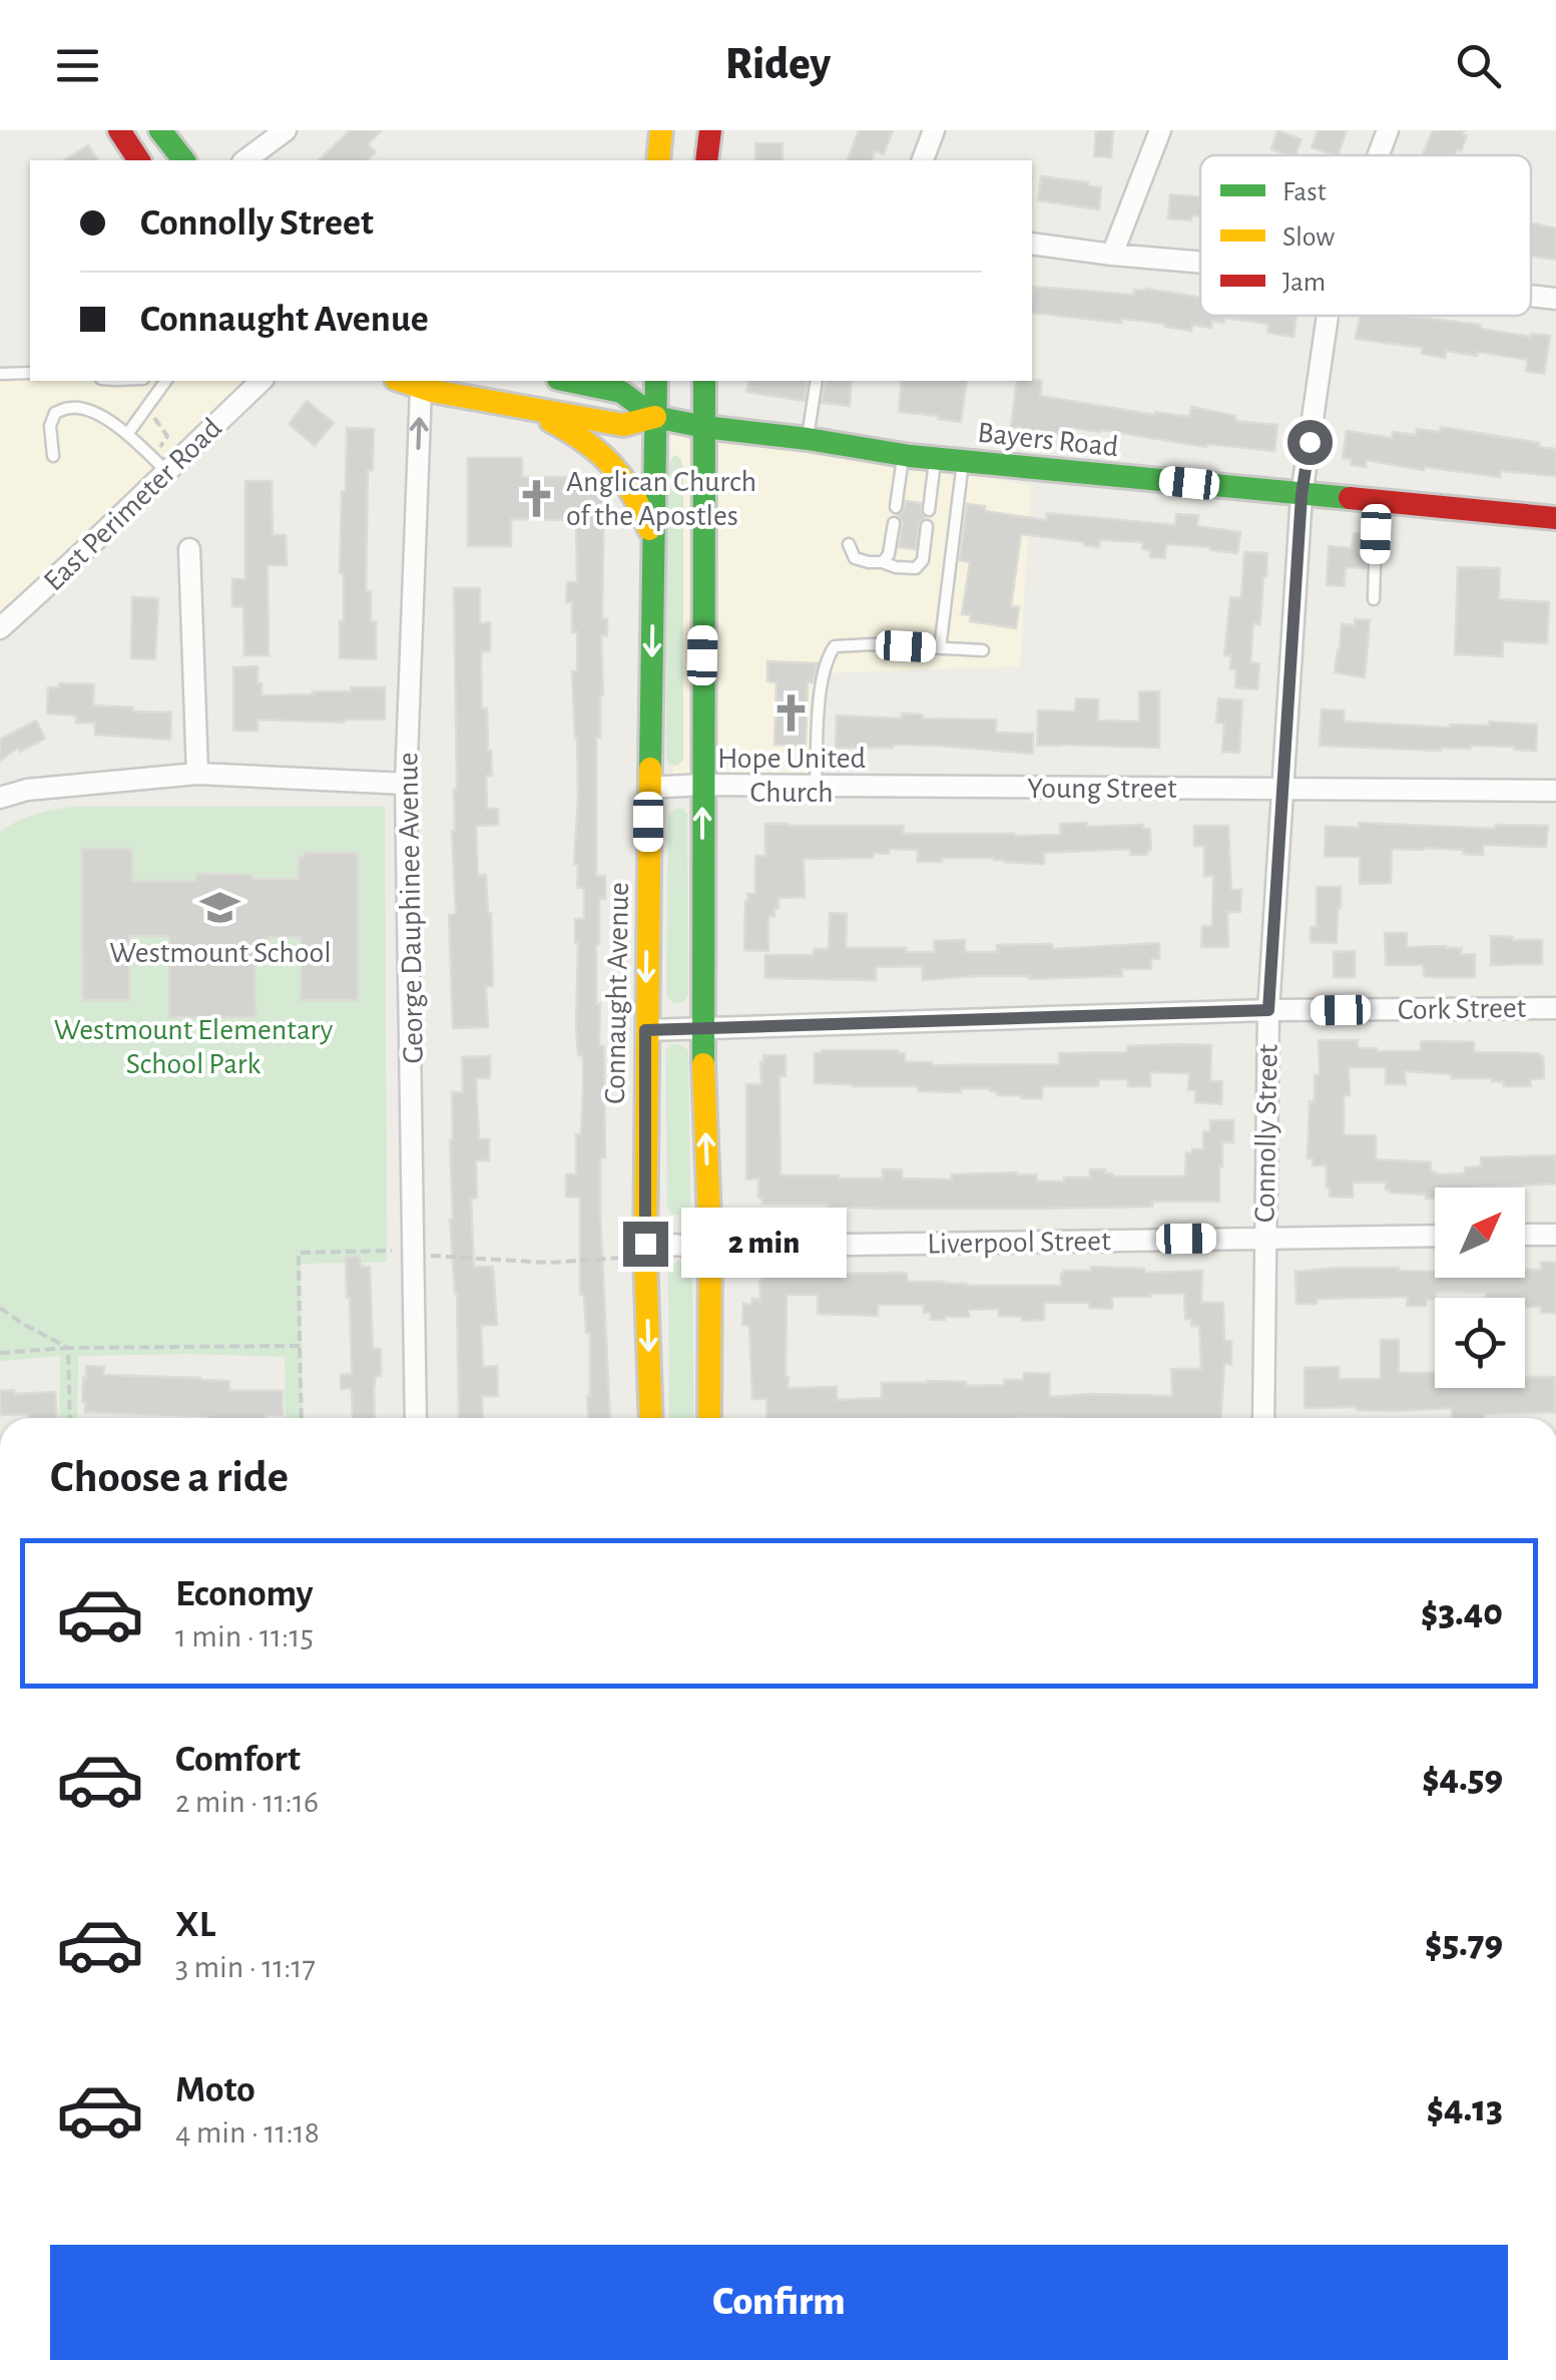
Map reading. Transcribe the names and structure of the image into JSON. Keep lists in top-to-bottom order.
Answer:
{
  "streets": {
    "main road": ["Bayers Road", "Connaught Avenue"],
    "street": [
      "East Perimeter Road",
      "Young Street",
      "George Dauphinee Avenue",
      "Cork Street",
      "Connolly Street",
      "Liverpool Street"
    ]
  },
  "crossings": [
    ["Bayers Road", "George Dauphinee Avenue"],
    ["Bayers Road", "Connaught Avenue"],
    ["Bayers Road", "Connolly Street"],
    ["Young Street", "Connaught Avenue"],
    ["Young Street", "Connolly Street"],
    ["Connaught Avenue", "Cork Street"],
    ["Connaught Avenue", "Liverpool Street"],
    ["Cork Street", "Connolly Street"],
    ["Connolly Street", "Liverpool Street"]
  ],
  "one_way": ["George Dauphinee Avenue"],
  "parks": ["Westmount Elementary School Park"],
  "places": {
    "church": ["Anglican Church of the Apostles", "Hope United Church"],
    "school or university": ["Westmount School"]
  },
  "legend": ["Fast", "Slow", "Jam"],
  "north": "top right",
  "page": {
    "header": "Ridey",
    "banner": ["Connolly Street", "Connaught Avenue"],
    "bubble": "2 min",
    "heading": "Choose a ride",
    "list": [
      {
        "name": "Economy",
        "note": "1 min · 11:15",
        "value": "$3.40"
      },
      {
        "name": "Comfort",
        "note": "2 min · 11:16",
        "value": "$4.59"
      },
      {
        "name": "XL",
        "note": "3 min · 11:17",
        "value": "$5.79"
      },
      {
        "name": "Moto",
        "note": "4 min · 11:18",
        "value": "$4.13"
      }
    ],
    "buttons": "Confirm"
  }
}
